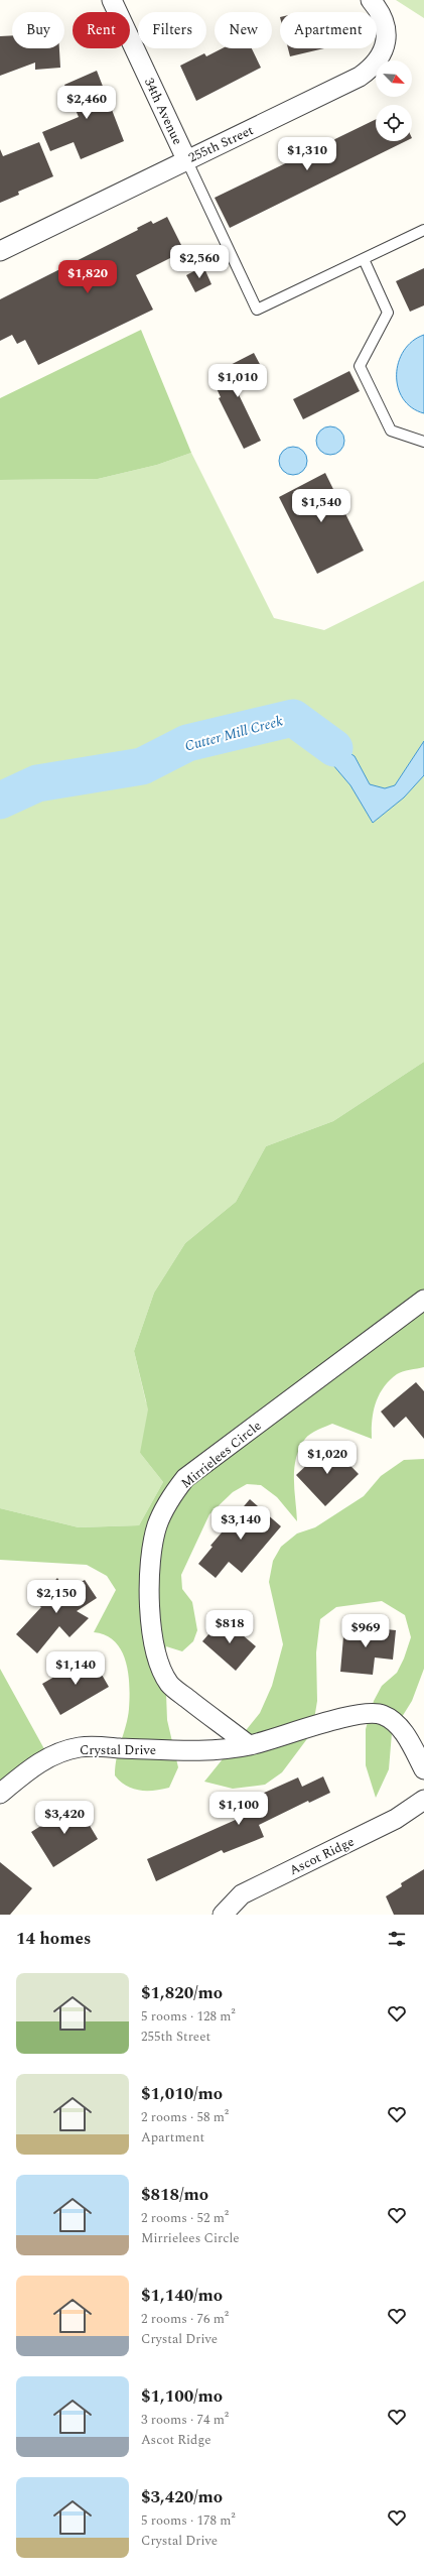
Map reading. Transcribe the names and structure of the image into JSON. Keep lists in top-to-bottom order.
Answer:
{
  "streets": {
    "street": [
      "34th Avenue",
      "255th Street",
      "Mirrielees Circle",
      "Crystal Drive",
      "Ascot Ridge"
    ]
  },
  "crossings": [
    ["34th Avenue", "255th Street"],
    ["Mirrielees Circle", "Crystal Drive"]
  ],
  "water": ["Cutter Mill Creek"],
  "north": "bottom right",
  "page": {
    "chip": [
      "Buy",
      "Rent",
      "Filters",
      "New",
      "Apartment"
    ],
    "price": [
      "$2,460",
      "$1,310",
      "$2,560",
      "$1,820",
      "$1,010",
      "$1,540",
      "$1,020",
      "$3,140",
      "$2,150",
      "$818",
      "$969",
      "$1,140",
      "$1,100",
      "$3,420"
    ],
    "heading": "14 homes",
    "list": [
      {
        "name": "$1,820/mo",
        "note": "5 rooms · 128 m² · 255th Street"
      },
      {
        "name": "$1,010/mo",
        "note": "2 rooms · 58 m² · Apartment"
      },
      {
        "name": "$818/mo",
        "note": "2 rooms · 52 m² · Mirrielees Circle"
      },
      {
        "name": "$1,140/mo",
        "note": "2 rooms · 76 m² · Crystal Drive"
      },
      {
        "name": "$1,100/mo",
        "note": "3 rooms · 74 m² · Ascot Ridge"
      },
      {
        "name": "$3,420/mo",
        "note": "5 rooms · 178 m² · Crystal Drive"
      }
    ]
  }
}
